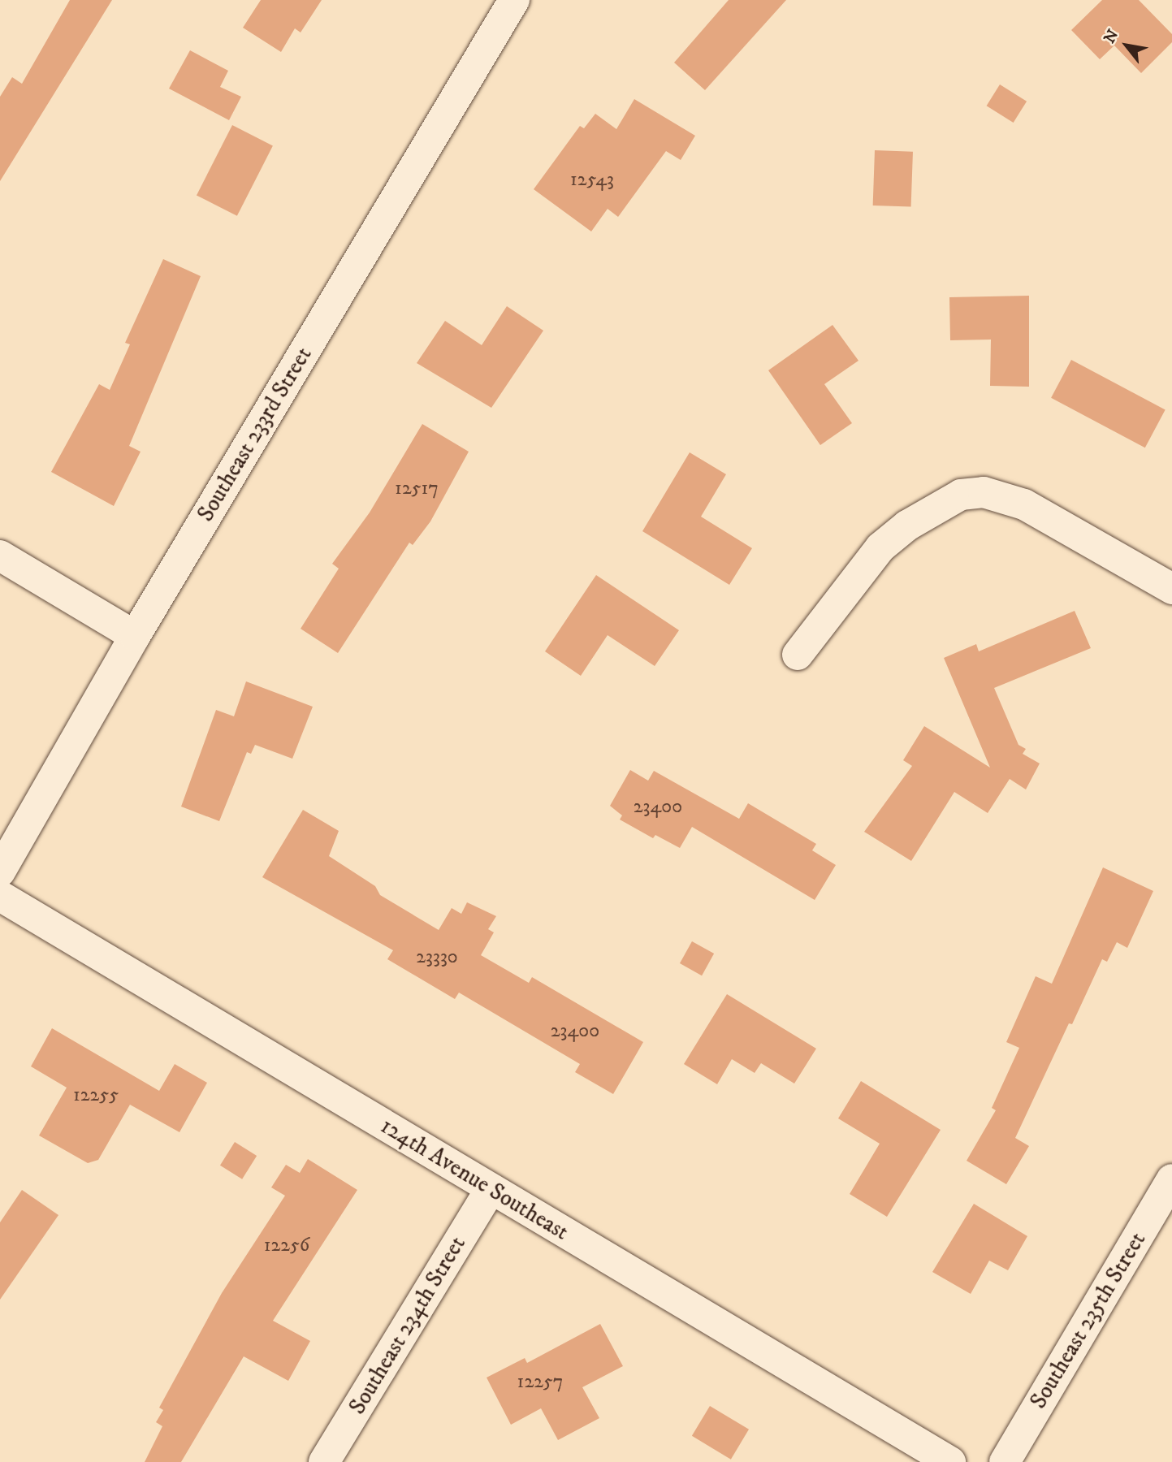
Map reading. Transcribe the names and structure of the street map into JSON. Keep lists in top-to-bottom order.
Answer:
{
  "streets": {
    "street": [
      "Southeast 233rd Street",
      "124th Avenue Southeast",
      "Southeast 235th Street",
      "Southeast 234th Street"
    ]
  },
  "crossings": [
    ["124th Avenue Southeast", "Southeast 234th Street"]
  ],
  "house_numbers": [
    "12543",
    "12517",
    "23400",
    "23330",
    "23400",
    "12255",
    "12256",
    "12257"
  ],
  "north": "top left"
}
